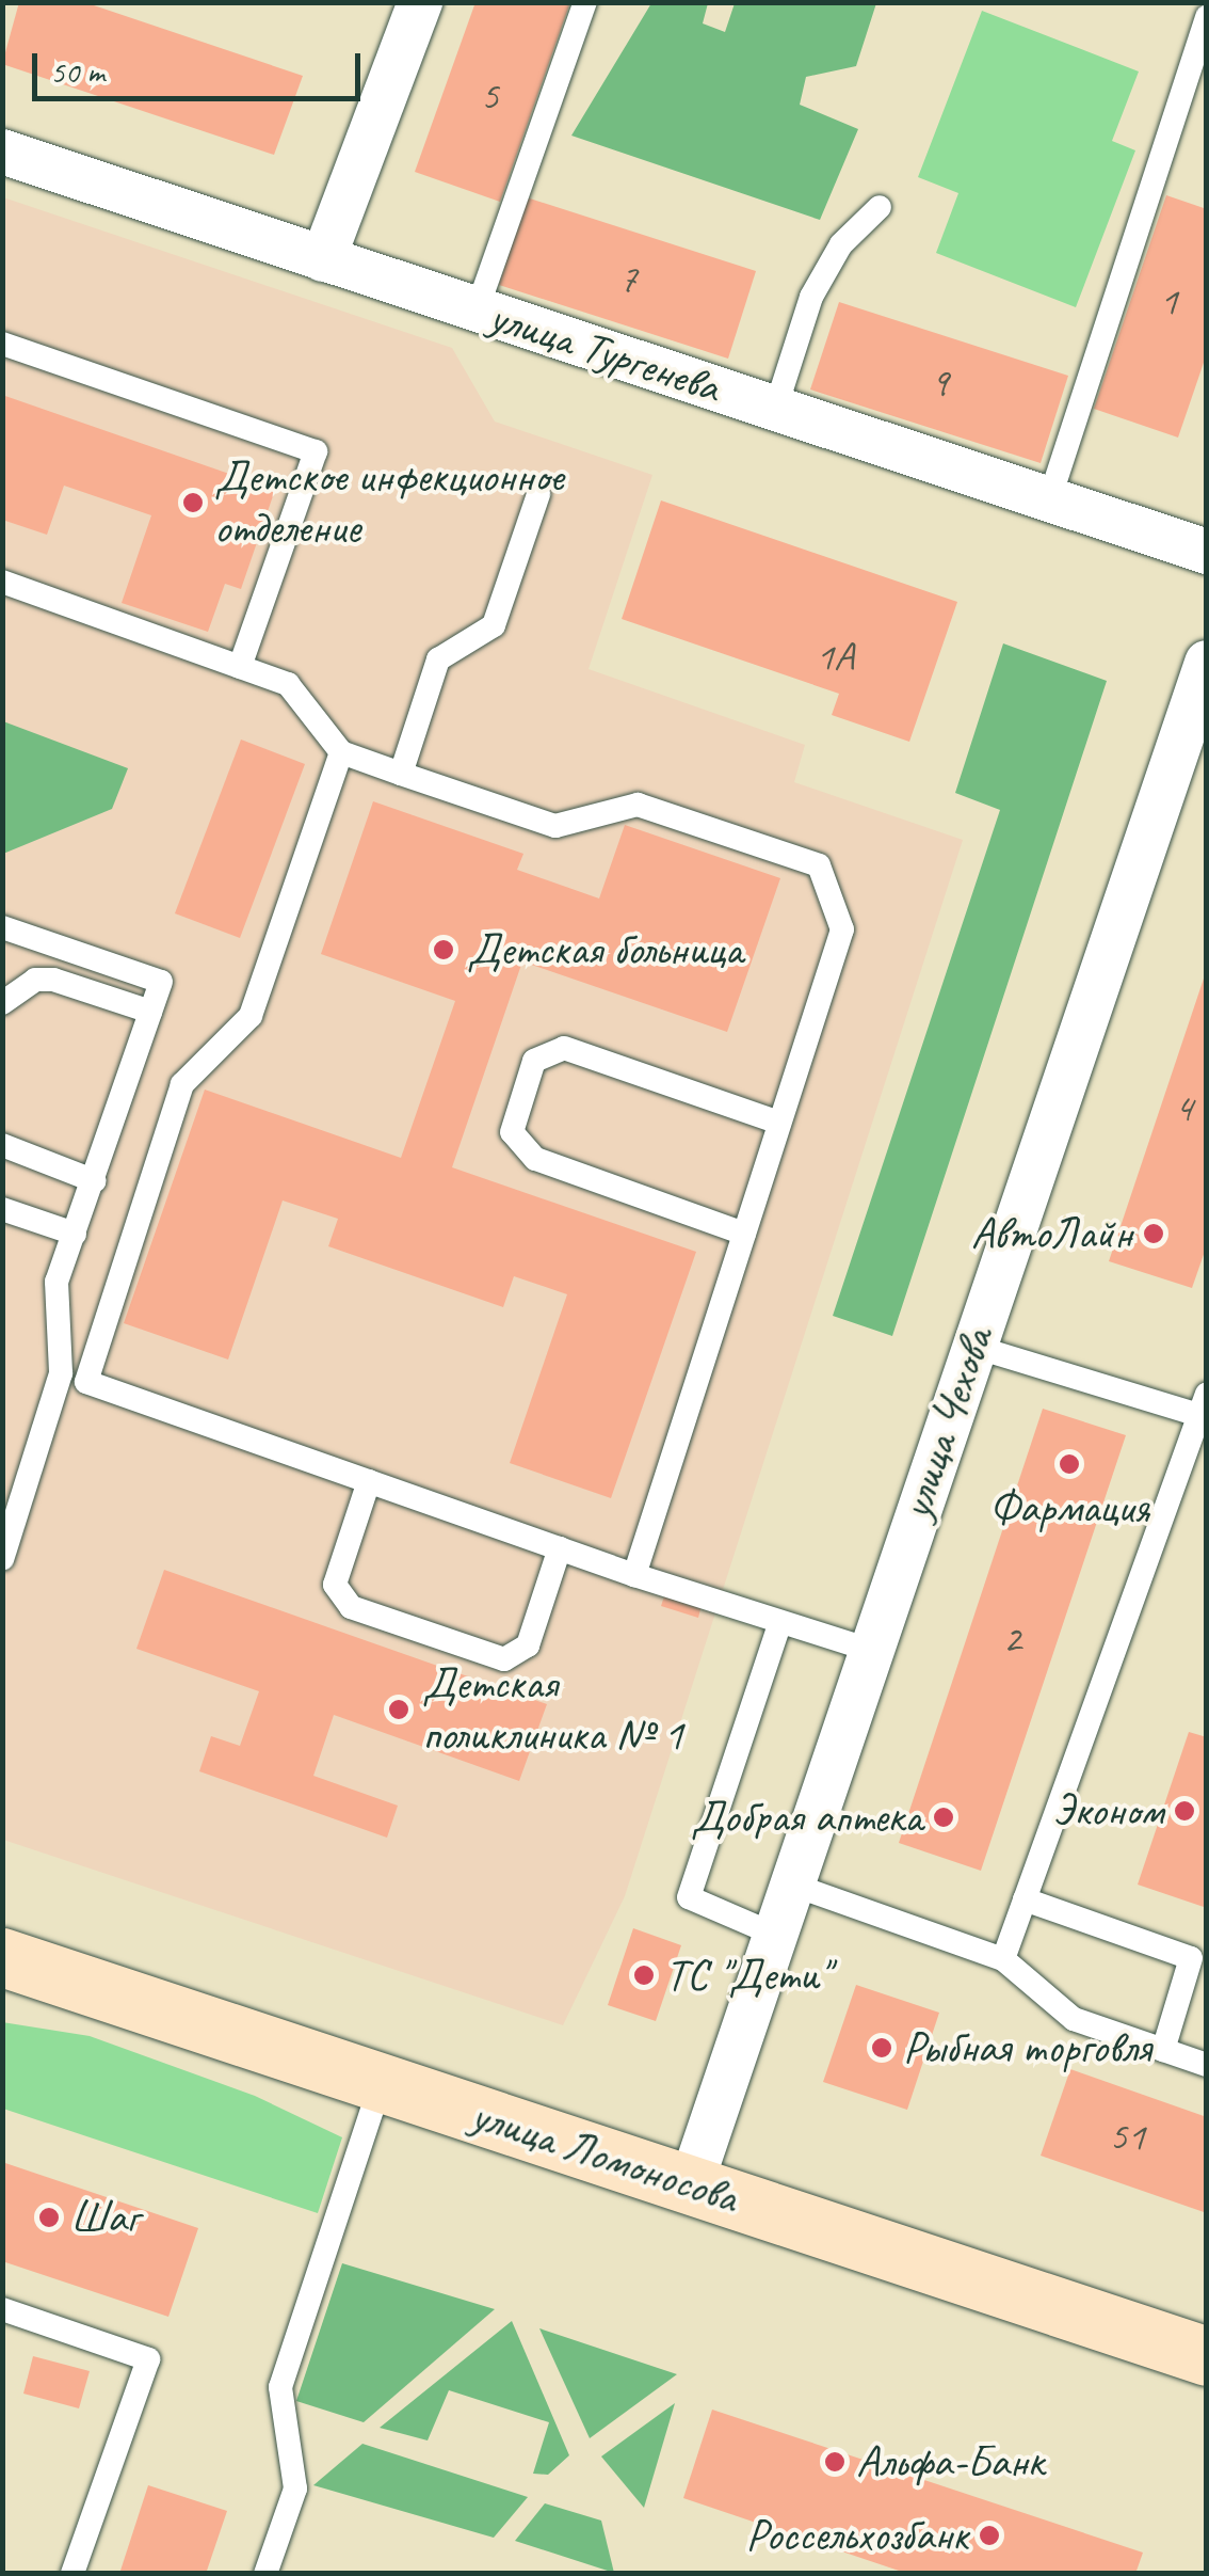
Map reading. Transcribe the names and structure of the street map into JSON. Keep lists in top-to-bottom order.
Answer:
{
  "streets": {
    "main road": ["улица Ломоносова"],
    "street": ["улица Тургенева", "улица Чехова"]
  },
  "crossings": [
    ["улица Чехова", "улица Ломоносова"]
  ],
  "places": [
    "Детское инфекционное отделение",
    "Детская больница",
    "АвтоЛайн",
    "Фармация",
    "Детская поликлиника № 1",
    "Эконом",
    "Добрая аптека",
    "ТС \"Дети\"",
    "Рыбная торговля",
    "Шаг",
    "Альфа-Банк",
    "Россельхозбанк"
  ],
  "house_numbers": [
    "5",
    "7",
    "1",
    "9",
    "1А",
    "4",
    "2",
    "51"
  ],
  "scale_bar": "50 m"
}
